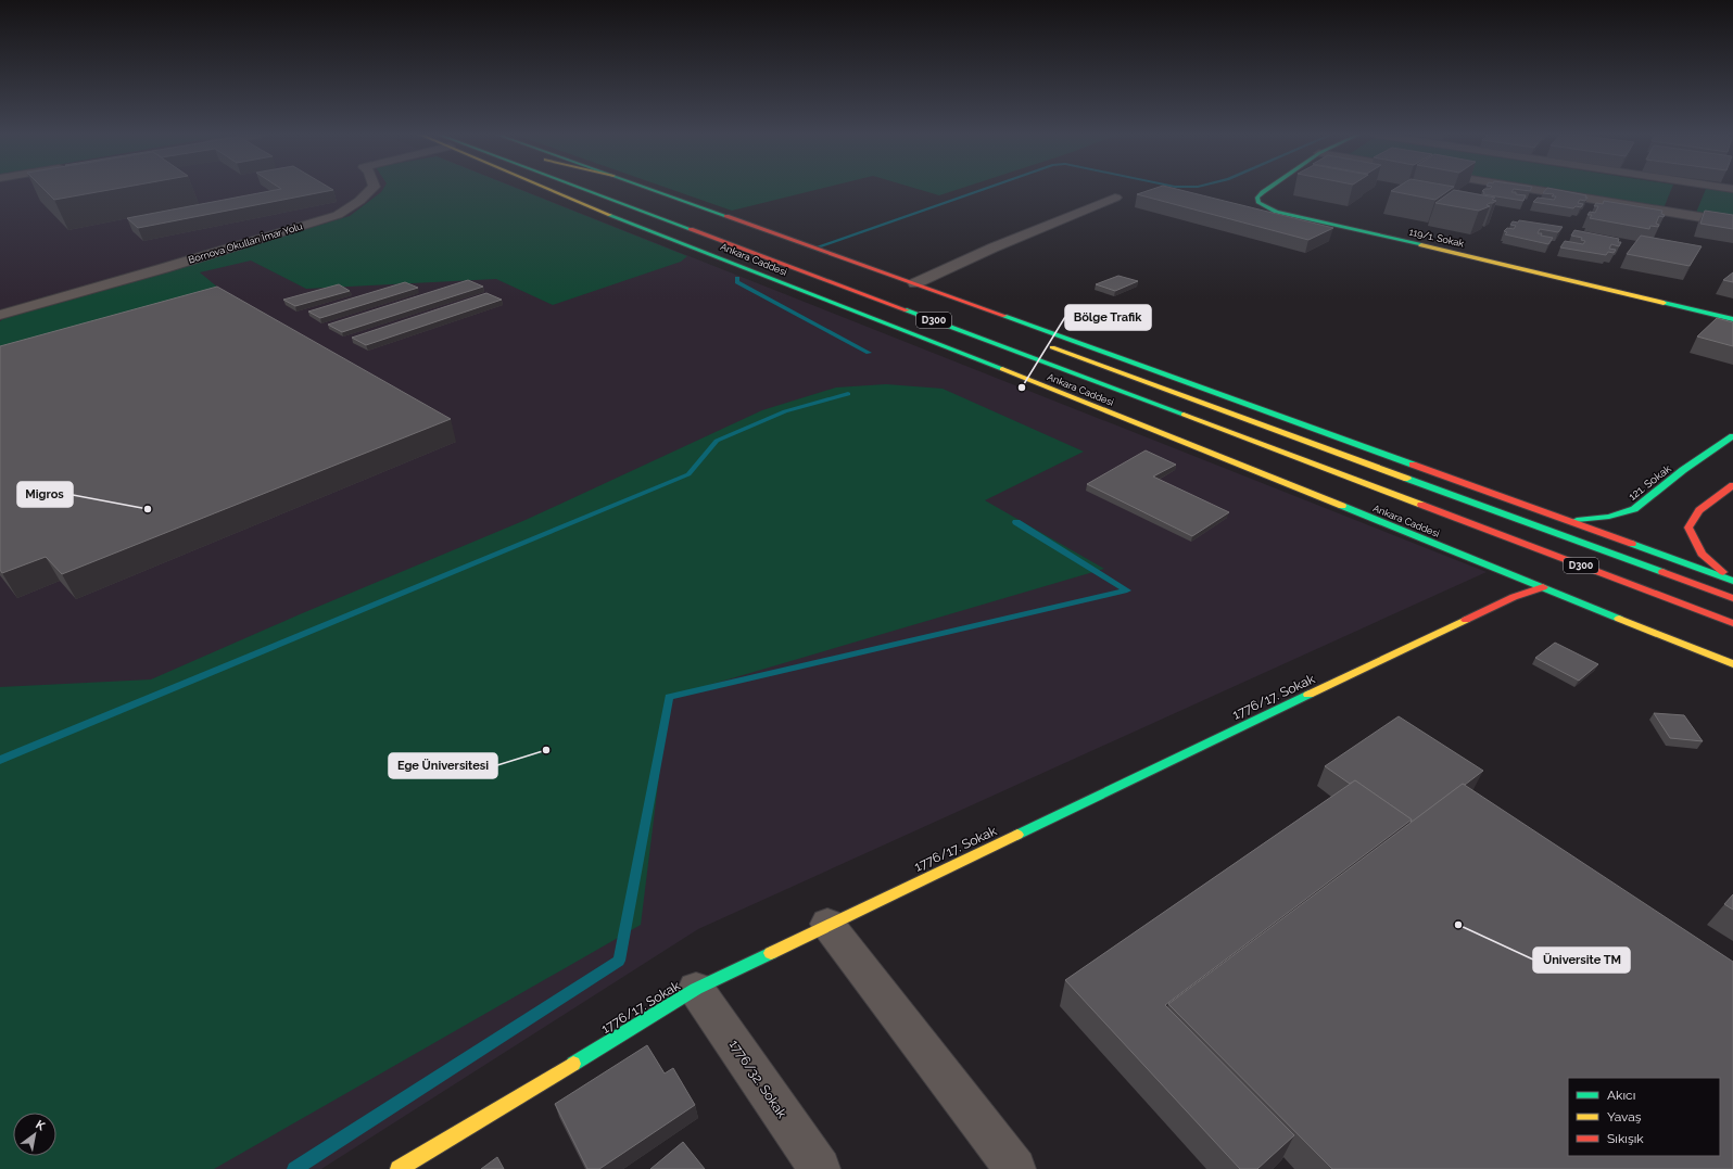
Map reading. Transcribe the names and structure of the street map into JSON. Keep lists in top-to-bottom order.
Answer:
{
  "streets": {
    "main road": [
      "119/1. Sokak",
      "Ankara Caddesi",
      "D300",
      "121. Sokak",
      "1776/17. Sokak"
    ],
    "street": ["Bornova Okulları İmar Yolu", "1776/32. Sokak"]
  },
  "crossings": [
    ["Ankara Caddesi", "1776/17. Sokak"],
    ["1776/17. Sokak", "1776/32. Sokak"]
  ],
  "places": [
    "Bölge Trafik",
    "Migros",
    "Ege Üniversitesi",
    "Üniversite TM"
  ],
  "legend": ["Akıcı", "Yavaş", "Sıkışık"],
  "north": "top right"
}
